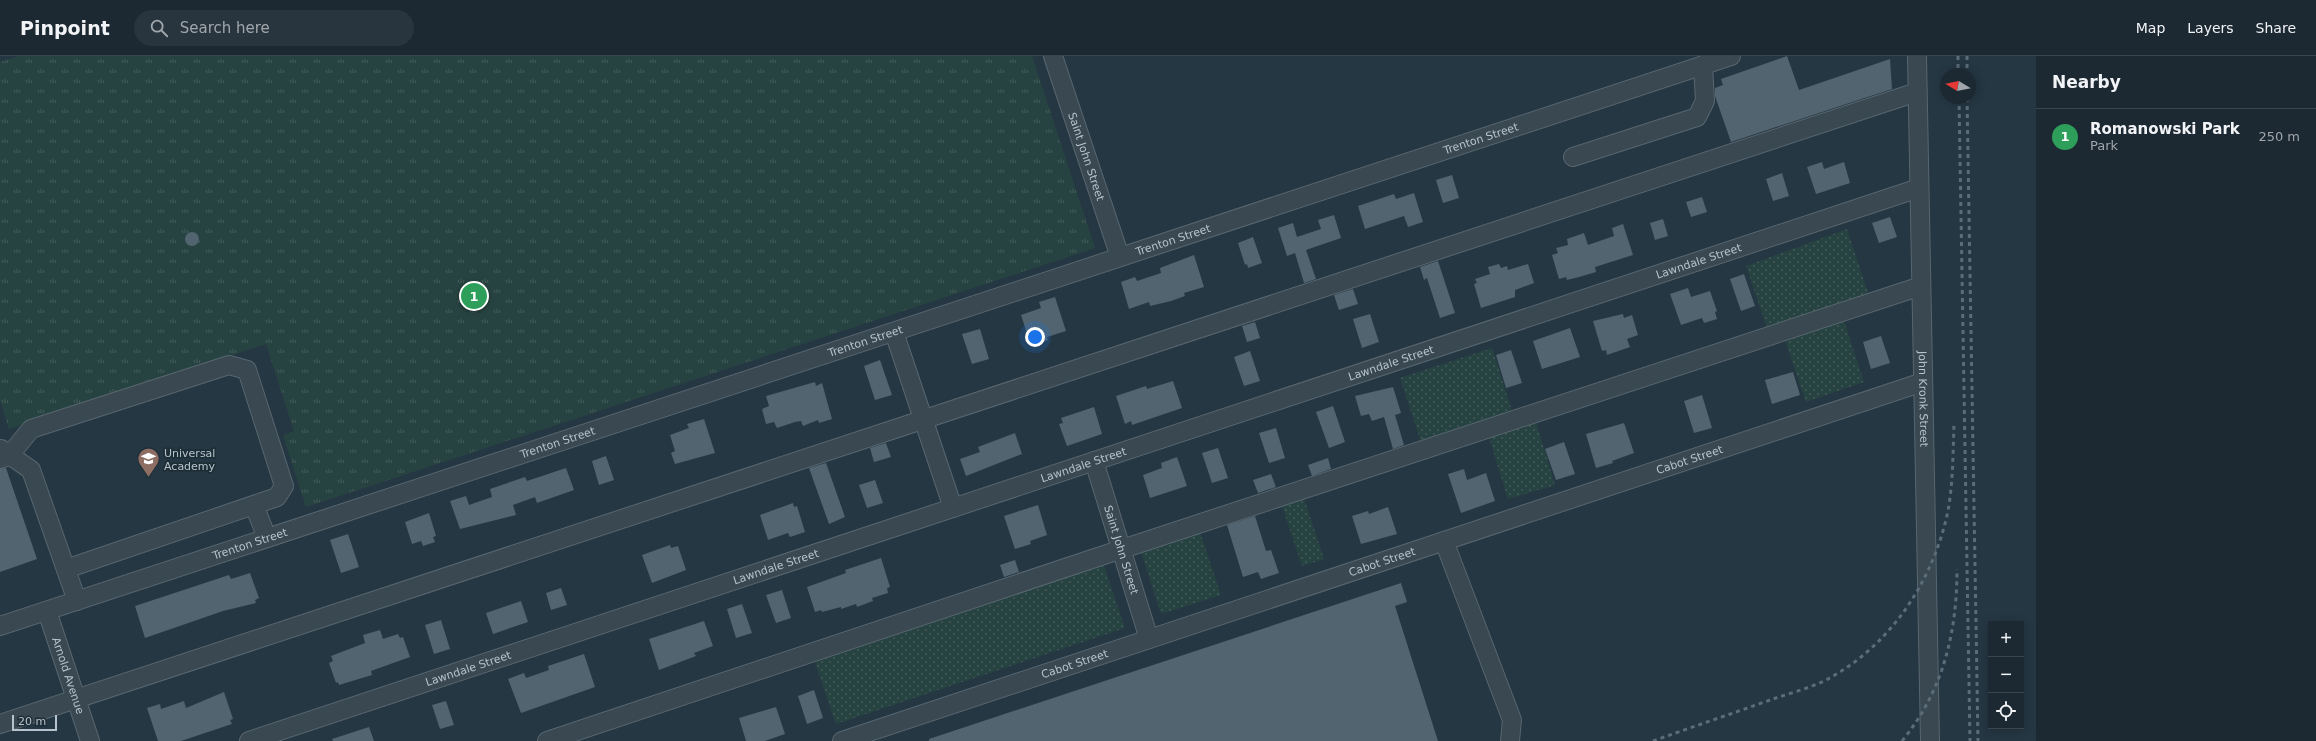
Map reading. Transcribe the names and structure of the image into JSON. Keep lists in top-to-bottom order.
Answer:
{
  "streets": {
    "street": [
      "Trenton Street",
      "Saint John Street",
      "Lawndale Street",
      "John Kronk Street",
      "Cabot Street",
      "Arnold Avenue"
    ]
  },
  "crossings": [
    ["Trenton Street", "Saint John Street"],
    ["Trenton Street", "Arnold Avenue"],
    ["Saint John Street", "Lawndale Street"],
    ["Saint John Street", "Cabot Street"],
    ["Lawndale Street", "John Kronk Street"],
    ["John Kronk Street", "Cabot Street"]
  ],
  "places": {
    "school or university": ["Universal Academy"]
  },
  "scale_bar": "20 m",
  "north": "left",
  "page": {
    "header": "Pinpoint",
    "search": "Search here",
    "nav": ["Map", "Layers", "Share"],
    "heading": "Nearby",
    "list": [
      {
        "mark": "1",
        "name": "Romanowski Park",
        "note": "Park",
        "value": "250 m"
      }
    ],
    "pins": "1",
    "map_buttons": ["+", "−"],
    "scale": "20 m"
  }
}
